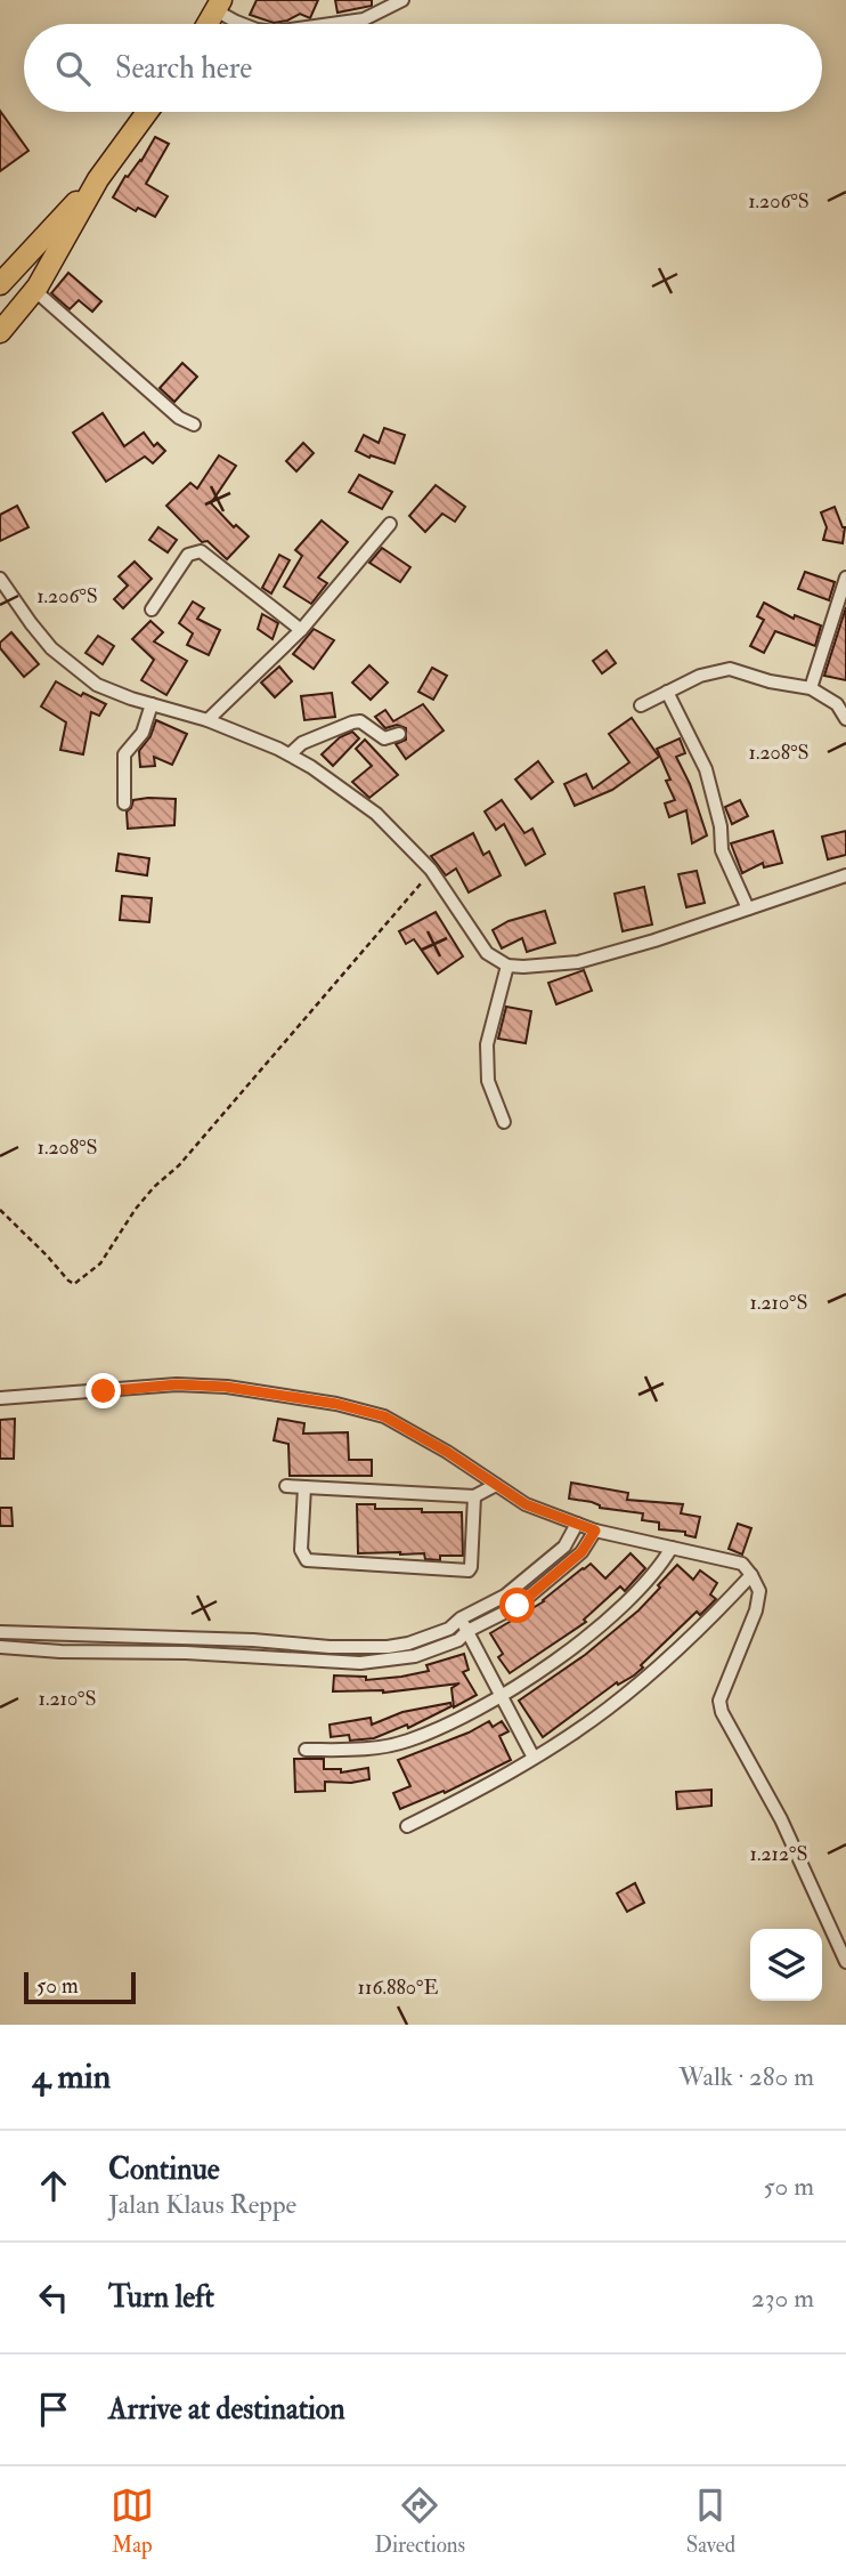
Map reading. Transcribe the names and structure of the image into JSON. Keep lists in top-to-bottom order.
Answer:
{
  "scale_bar": "50 m",
  "page": {
    "search": "Search here",
    "scale": "50 m",
    "heading": ["4 min", "Walk · 280 m"],
    "list": [
      ["Continue", "Jalan Klaus Reppe", "50 m"],
      ["Turn left", "230 m"],
      "Arrive at destination"
    ],
    "nav": ["Map", "Directions", "Saved"]
  },
  "coordinates": [
    "1.206°S",
    "1.208°S",
    "1.210°S",
    "1.212°S",
    "116.880°E"
  ]
}
